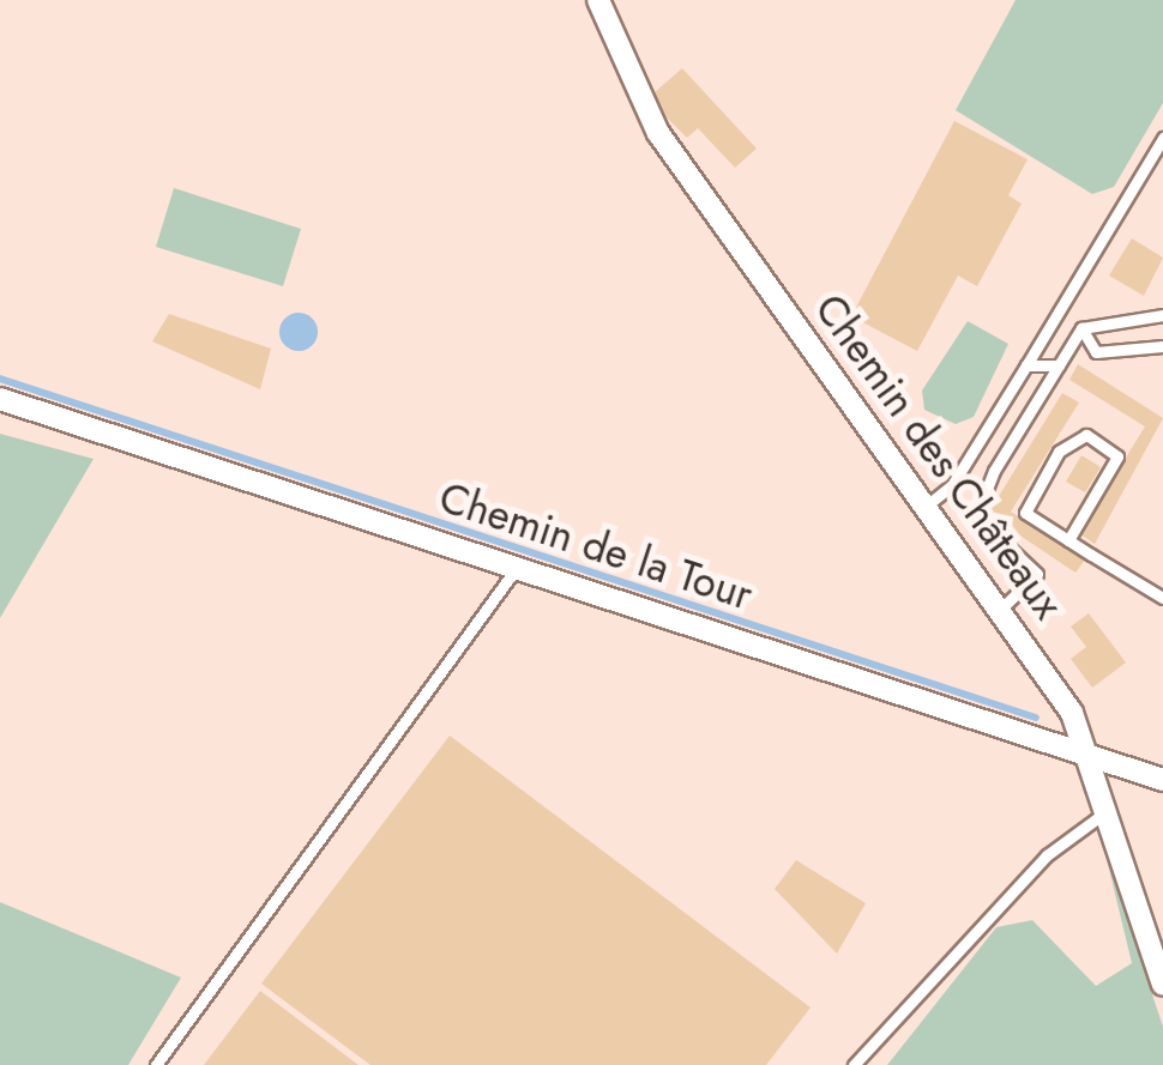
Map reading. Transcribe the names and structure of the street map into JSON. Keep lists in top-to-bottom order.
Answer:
{
  "streets": {
    "street": ["Chemin des Châteaux", "Chemin de la Tour"]
  },
  "crossings": [
    ["Chemin des Châteaux", "Chemin de la Tour"]
  ]
}
